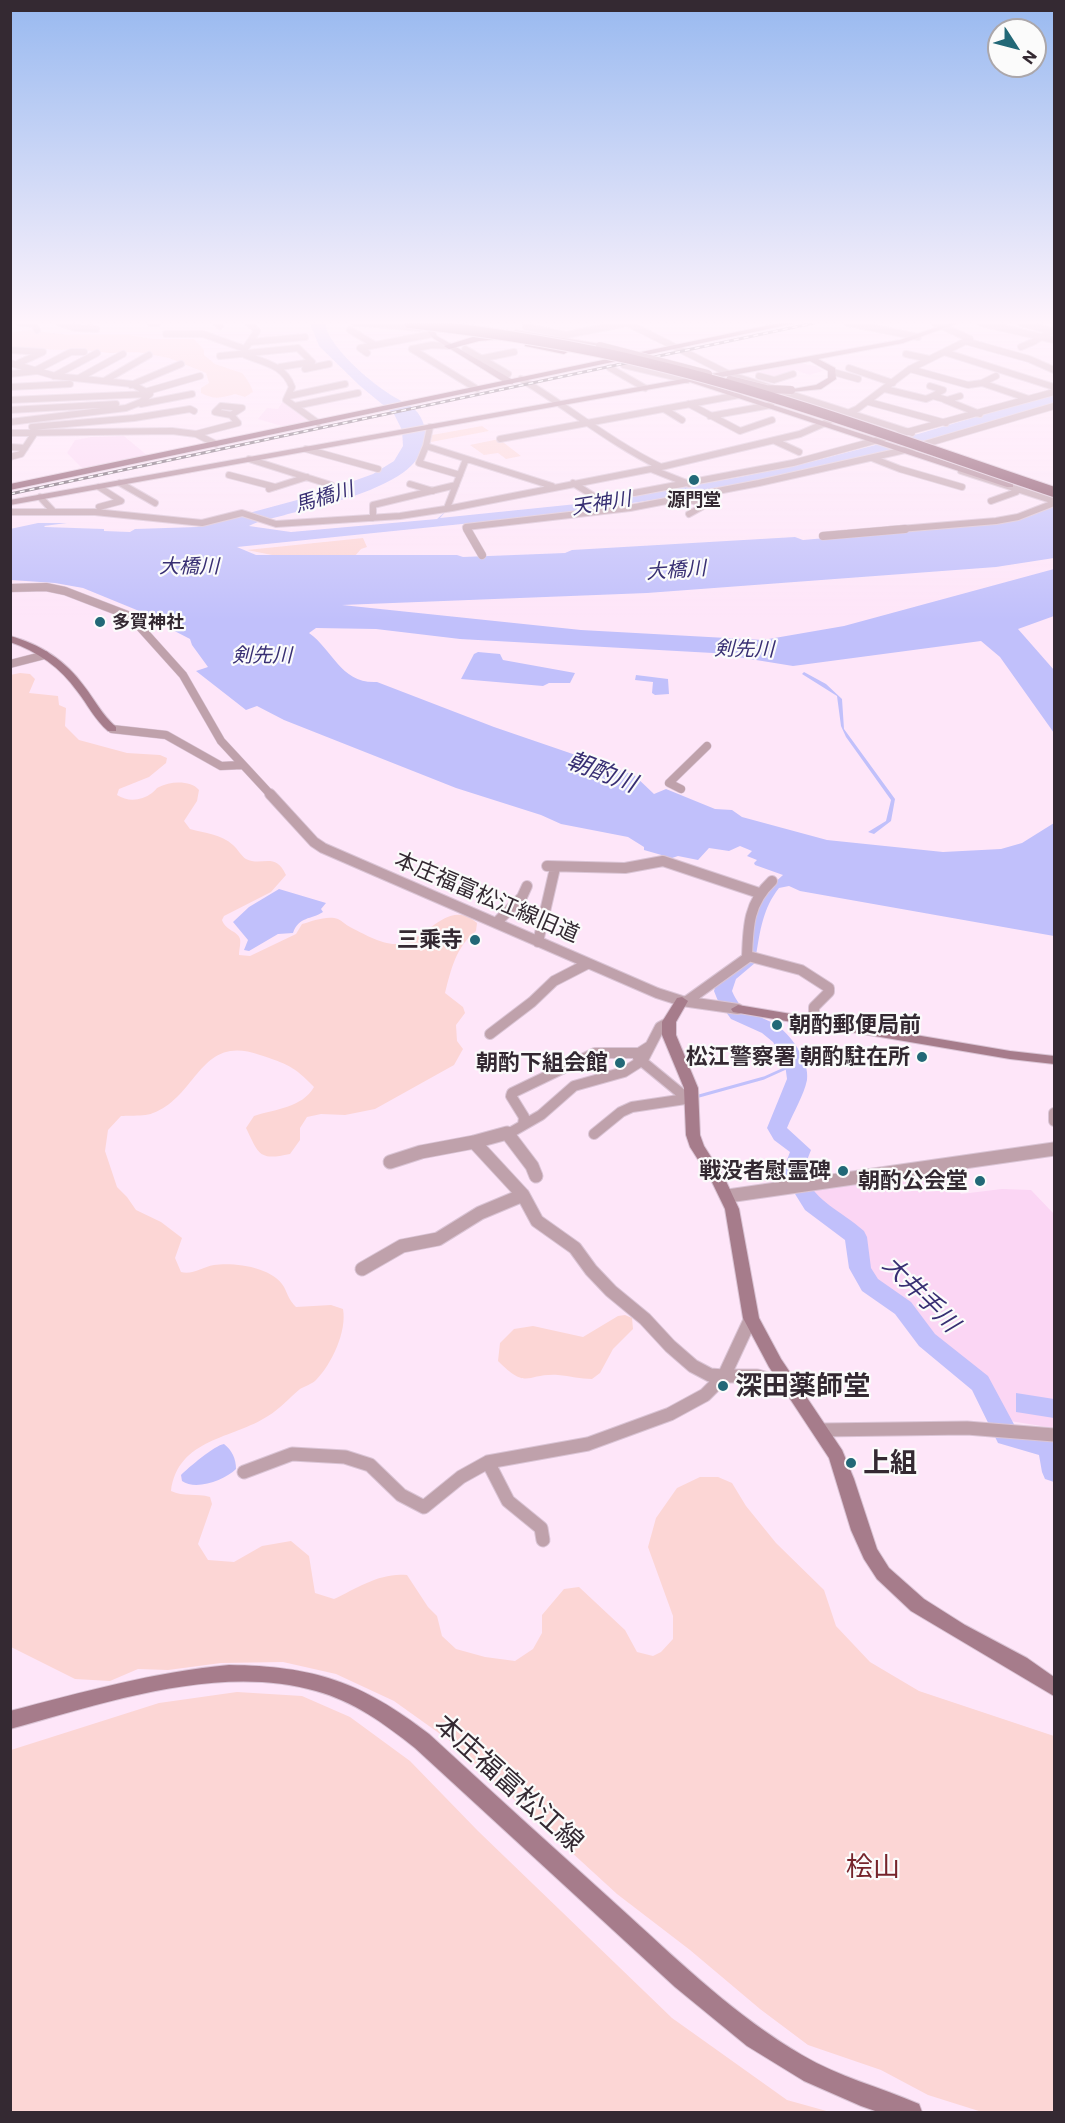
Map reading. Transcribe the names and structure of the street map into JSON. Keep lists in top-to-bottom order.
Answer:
{
  "streets": {
    "street": ["本庄福富松江線旧道", "本庄福富松江線"]
  },
  "water": [
    "馬橋川",
    "天神川",
    "大橋川",
    "剣先川",
    "朝酌川",
    "大井手川"
  ],
  "parks": ["桧山"],
  "places": [
    "源門堂",
    "多賀神社",
    "三乘寺",
    "朝酌郵便局前",
    "松江警察署 朝酌駐在所",
    "朝酌下組会館",
    "戦没者慰霊碑",
    "朝酌公会堂",
    "深田薬師堂",
    "上組"
  ],
  "north": "bottom right"
}
